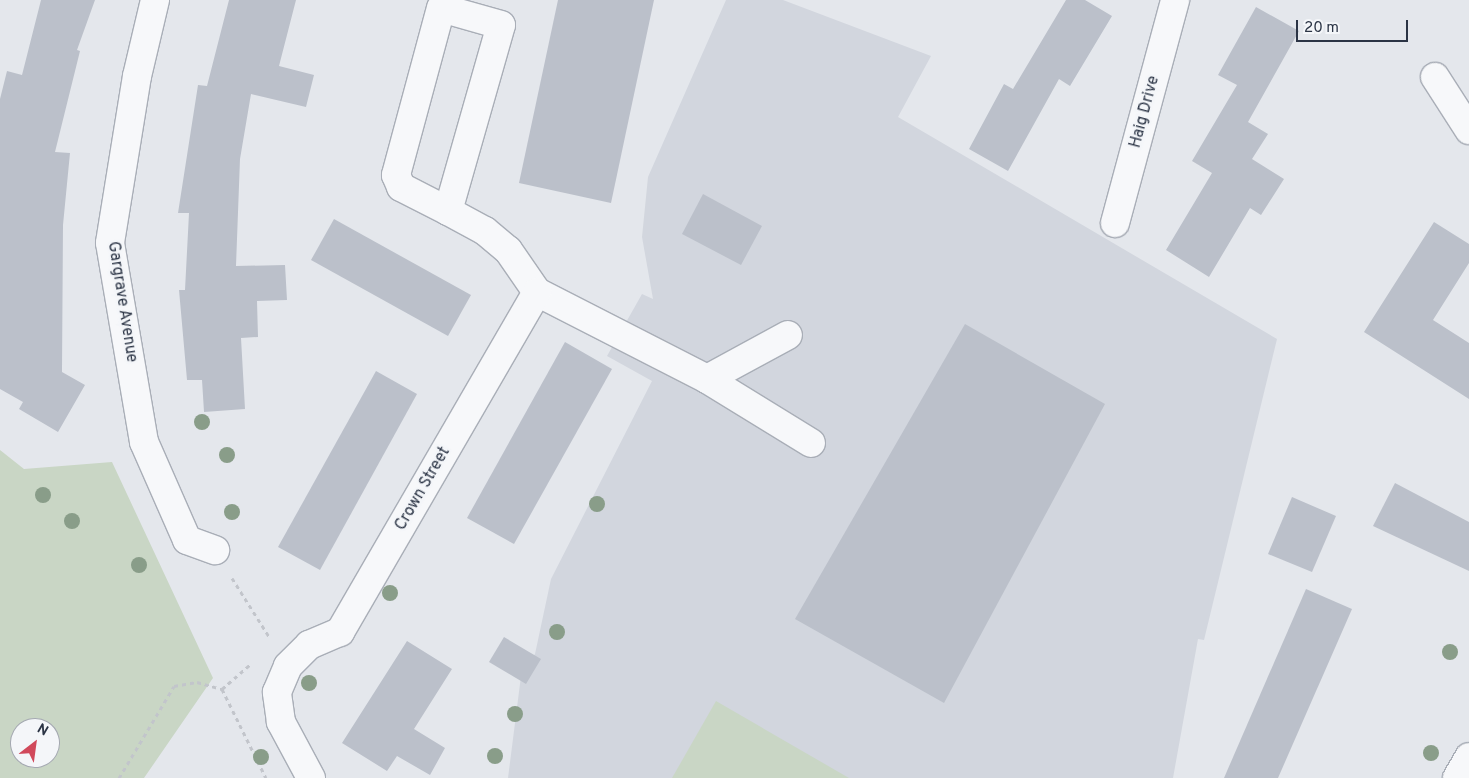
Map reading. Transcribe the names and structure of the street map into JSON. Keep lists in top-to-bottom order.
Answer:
{
  "streets": {
    "street": ["Haig Drive", "Gargrave Avenue", "Crown Street"]
  },
  "scale_bar": "20 m",
  "north": "top right"
}
